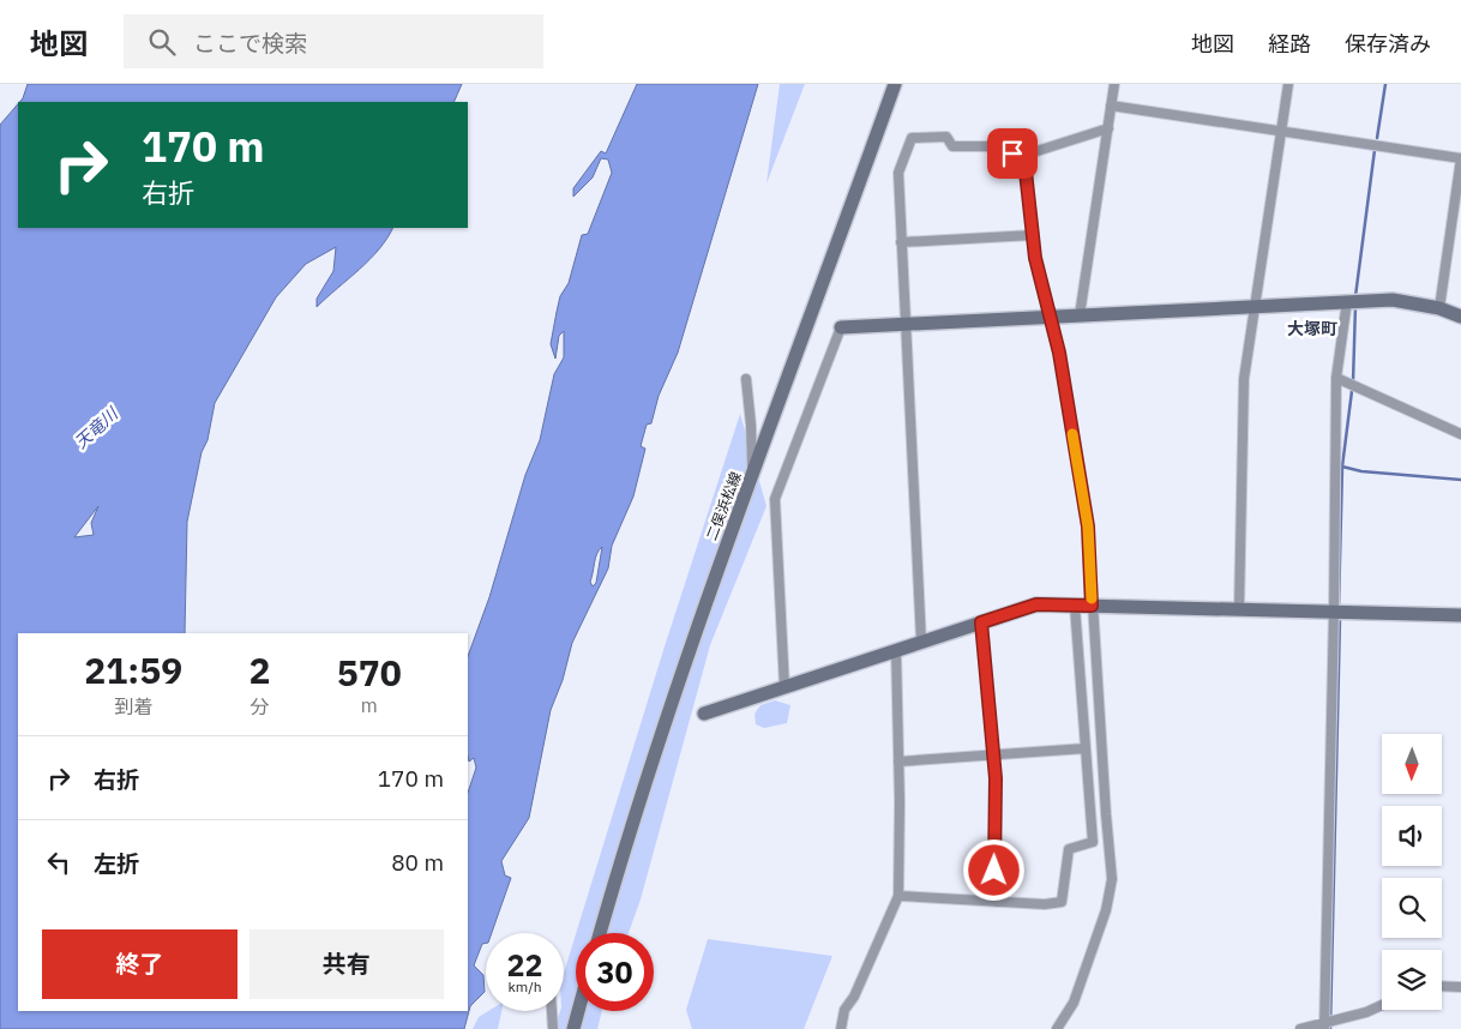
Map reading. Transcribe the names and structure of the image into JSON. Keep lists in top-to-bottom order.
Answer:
{
  "streets": {
    "street": ["二俣浜松線"]
  },
  "districts": ["大塚町"],
  "water": ["天竜川"],
  "north": "bottom",
  "page": {
    "header": "地図",
    "search": "ここで検索",
    "nav": ["地図", "経路", "保存済み"],
    "turn": ["170 m", "右折"],
    "eta": [
      "21:59",
      "到着",
      "2",
      "分",
      "570",
      "m"
    ],
    "list": [
      {
        "name": "右折",
        "value": "170 m"
      },
      {
        "name": "左折",
        "value": "80 m"
      }
    ],
    "buttons": ["終了", "共有"],
    "speed": "22 km/h",
    "limit": "30"
  }
}
